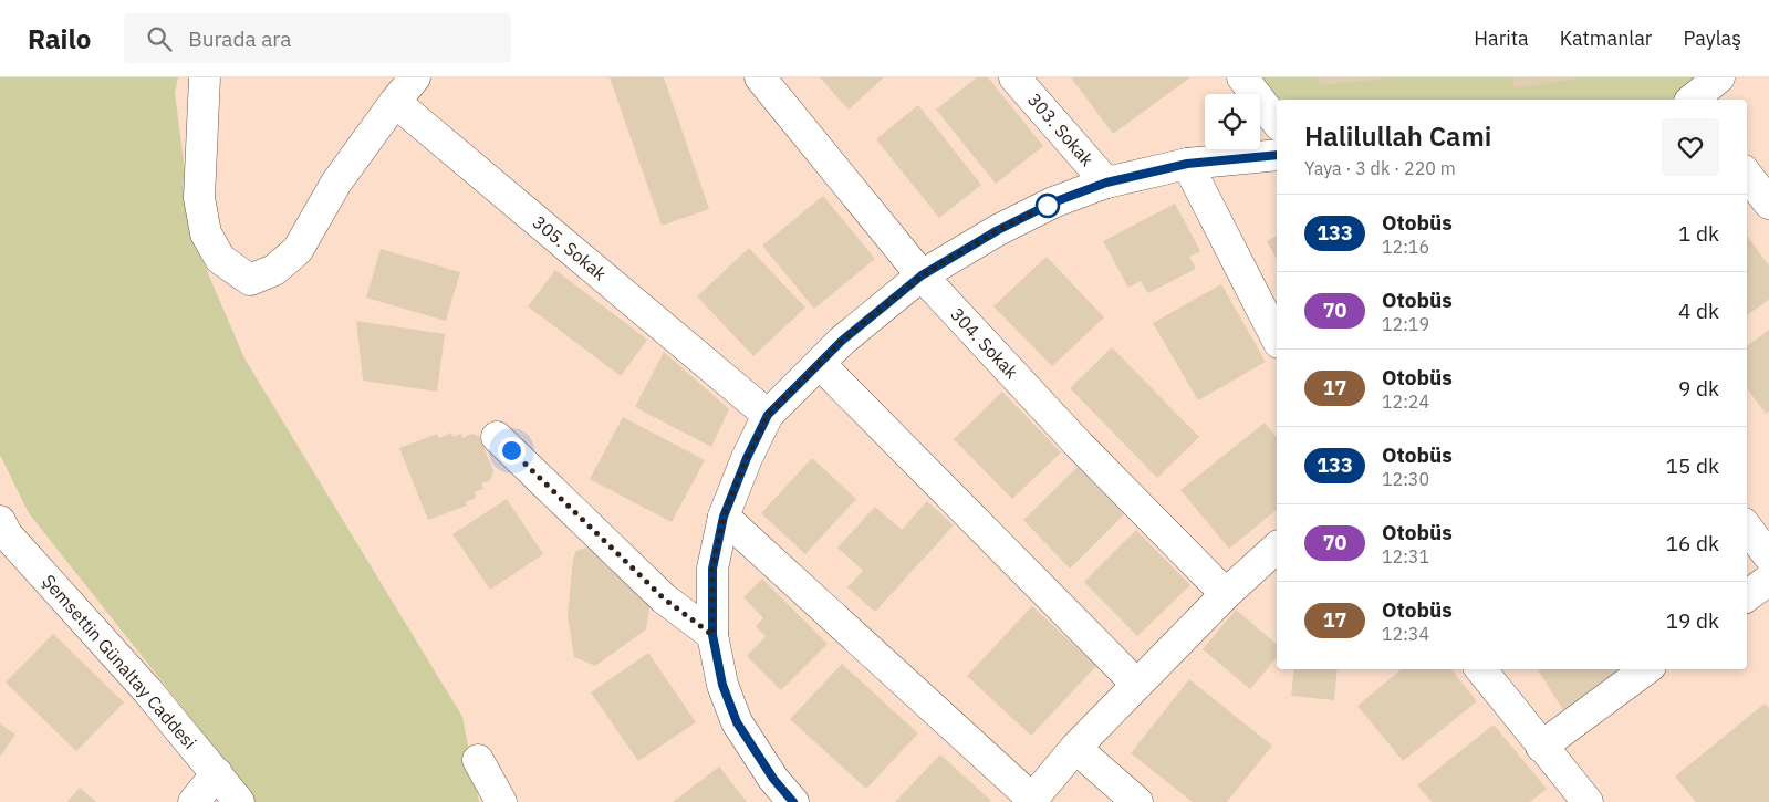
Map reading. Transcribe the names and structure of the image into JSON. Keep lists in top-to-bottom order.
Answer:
{
  "streets": {
    "street": [
      "303. Sokak",
      "305. Sokak",
      "304. Sokak",
      "Şemsettin Günaltay Caddesi"
    ]
  },
  "lines": ["bus line 133"],
  "page": {
    "header": "Railo",
    "search": "Burada ara",
    "nav": ["Harita", "Katmanlar", "Paylaş"],
    "heading": ["Halilullah Cami", "Yaya · 3 dk · 220 m"],
    "list": [
      {
        "mark": "133",
        "name": "Otobüs",
        "note": "12:16",
        "value": "1 dk"
      },
      {
        "mark": "70",
        "name": "Otobüs",
        "note": "12:19",
        "value": "4 dk"
      },
      {
        "mark": "17",
        "name": "Otobüs",
        "note": "12:24",
        "value": "9 dk"
      },
      {
        "mark": "133",
        "name": "Otobüs",
        "note": "12:30",
        "value": "15 dk"
      },
      {
        "mark": "70",
        "name": "Otobüs",
        "note": "12:31",
        "value": "16 dk"
      },
      {
        "mark": "17",
        "name": "Otobüs",
        "note": "12:34",
        "value": "19 dk"
      }
    ]
  }
}
